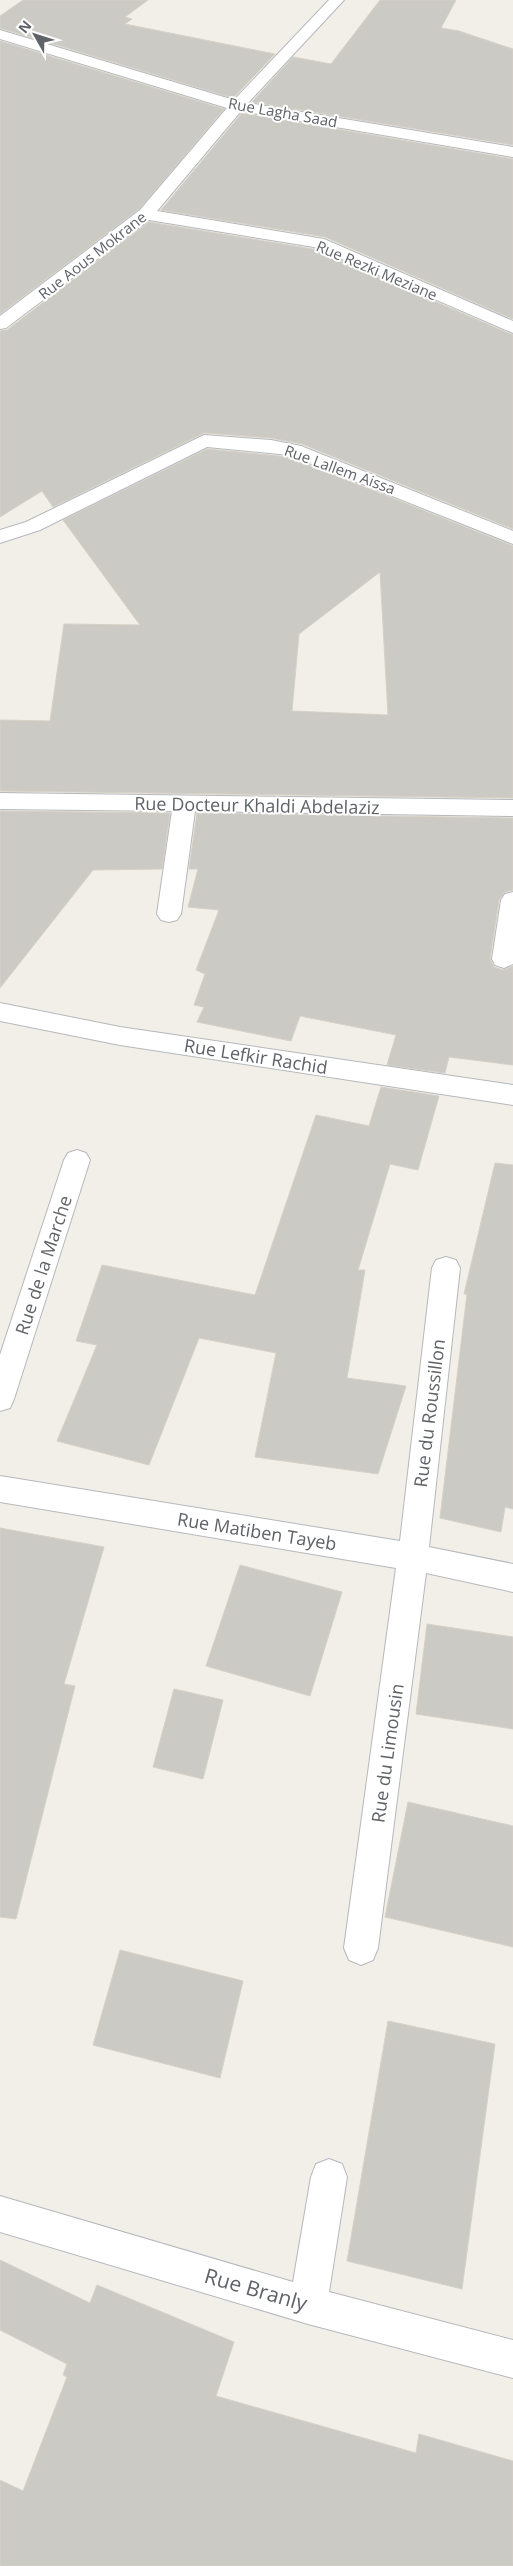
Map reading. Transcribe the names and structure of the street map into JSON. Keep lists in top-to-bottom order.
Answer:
{
  "streets": {
    "street": [
      "Rue Lagha Saad",
      "Rue Aous Mokrane",
      "Rue Rezki Meziane",
      "Rue Lallem Aissa",
      "Rue Docteur Khaldi Abdelaziz",
      "Rue Lefkir Rachid",
      "Rue de la Marche",
      "Rue du Roussillon",
      "Rue Matiben Tayeb",
      "Rue du Limousin",
      "Rue Branly"
    ]
  },
  "crossings": [
    ["Rue Lagha Saad", "Rue Aous Mokrane"],
    ["Rue Aous Mokrane", "Rue Rezki Meziane"],
    ["Rue du Roussillon", "Rue Matiben Tayeb"],
    ["Rue du Roussillon", "Rue du Limousin"],
    ["Rue Matiben Tayeb", "Rue du Limousin"]
  ],
  "north": "top left"
}
